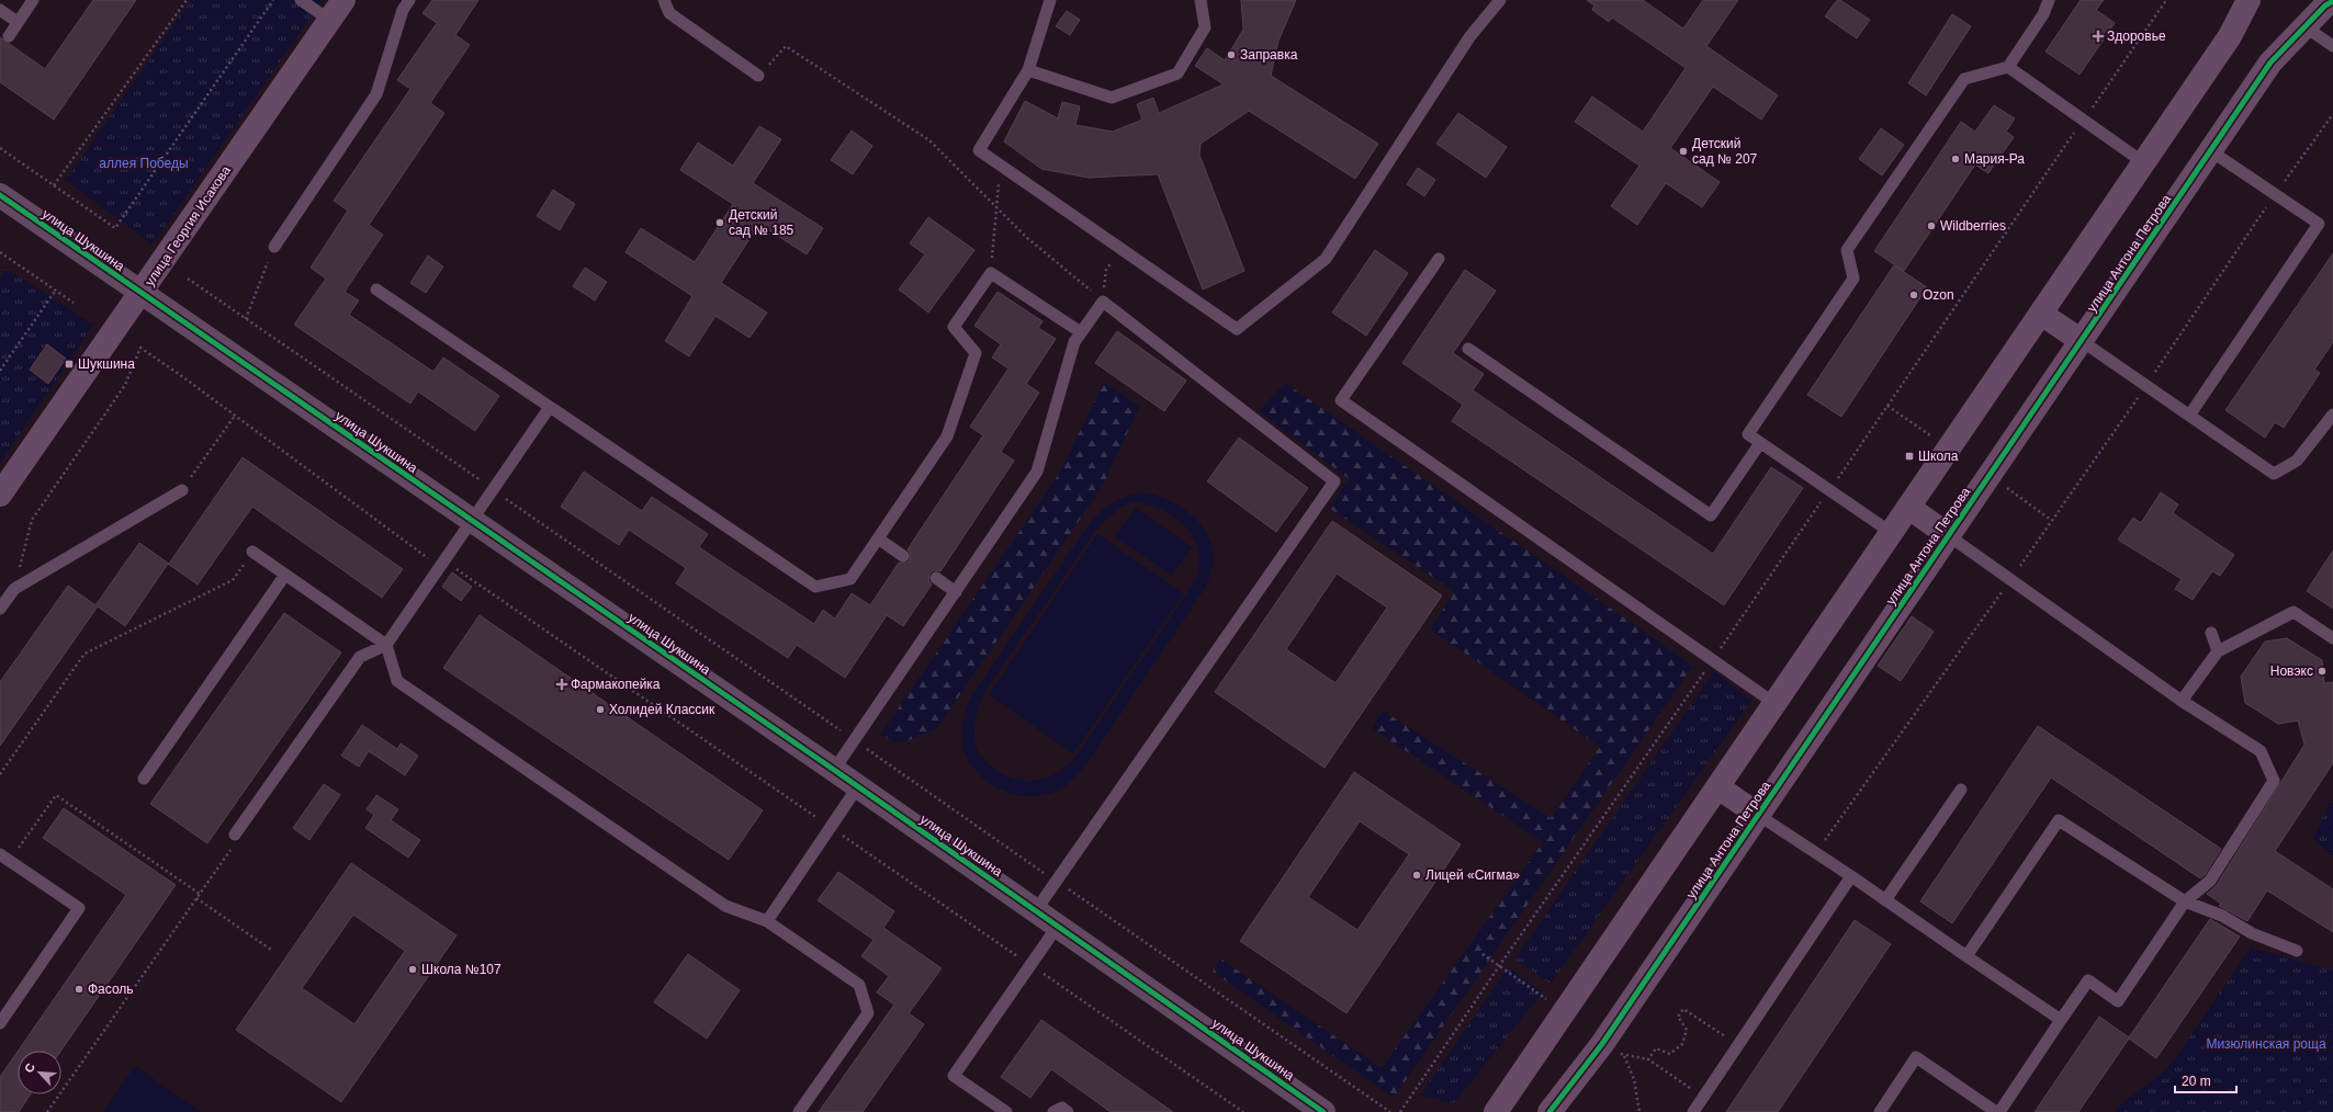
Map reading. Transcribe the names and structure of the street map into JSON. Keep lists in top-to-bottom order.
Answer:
{
  "streets": {
    "street": ["улица Георгия Исакова", "улица Шукшина", "улица Антона Петрова"]
  },
  "crossings": [
    ["улица Георгия Исакова", "улица Шукшина"]
  ],
  "parks": ["аллея Победы", "Мизюлинская роща"],
  "places": {
    "health": ["Здоровье", "Фармакопейка"],
    "other": [
      "Заправка",
      "Детский сад № 207",
      "Мария-Ра",
      "Детский сад № 185",
      "Wildberries",
      "Ozon",
      "Новэкс",
      "Холидей Классик",
      "Лицей «Сигма»",
      "Школа №107",
      "Фасоль"
    ],
    "transit": ["Шукшина", "Школа"]
  },
  "scale_bar": "20 m",
  "north": "top left"
}
